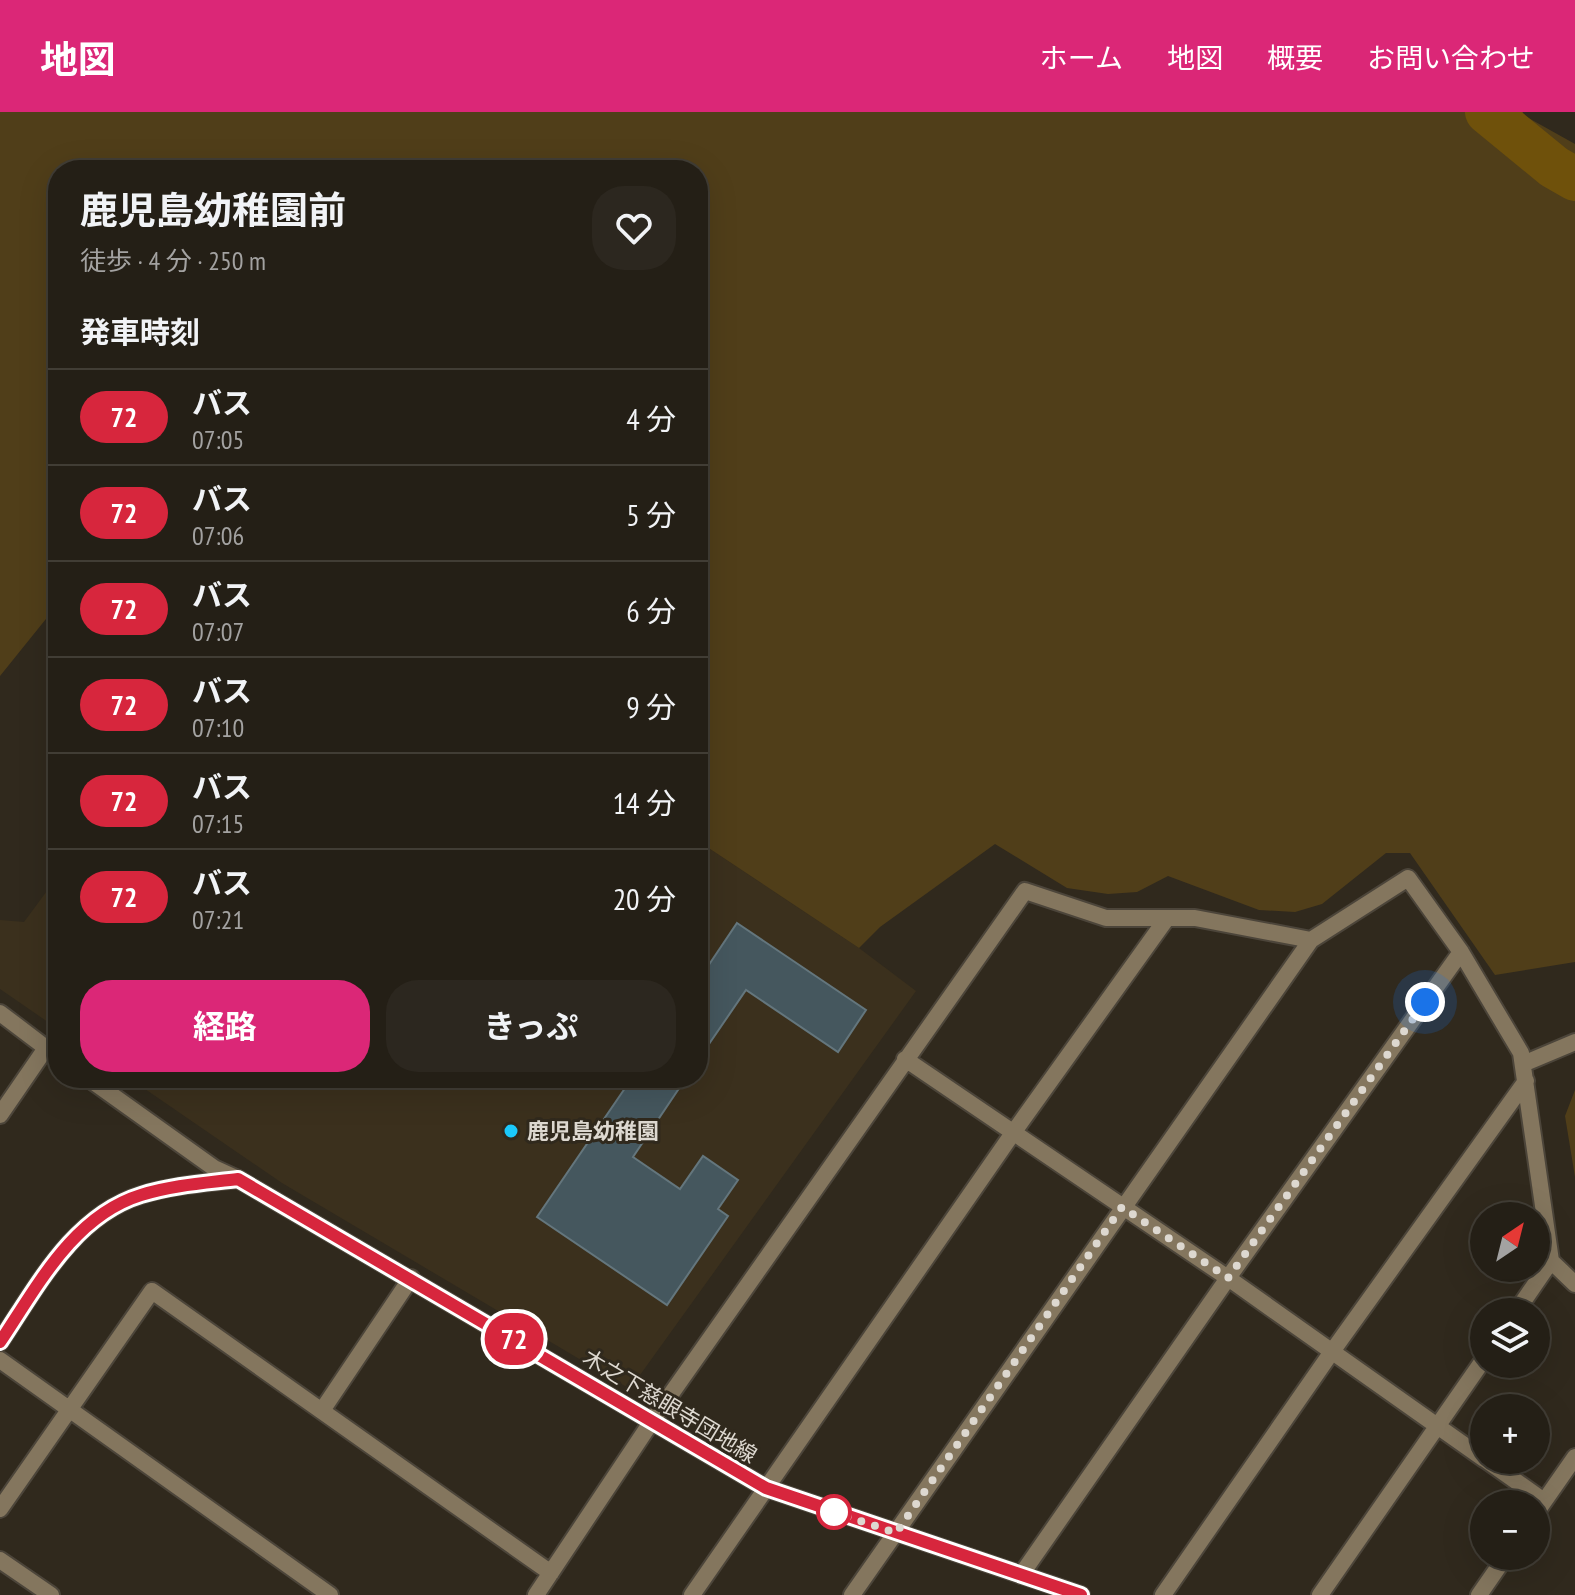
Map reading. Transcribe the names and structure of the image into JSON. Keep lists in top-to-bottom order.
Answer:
{
  "streets": {
    "street": ["木之下慈眼寺団地線"]
  },
  "places": ["鹿児島幼稚園"],
  "lines": ["bus line 72"],
  "north": "top right",
  "page": {
    "header": "地図",
    "nav": [
      "ホーム",
      "地図",
      "概要",
      "お問い合わせ"
    ],
    "on_map": "72",
    "heading": [
      ["鹿児島幼稚園前", "徒歩 · 4 分 · 250 m"],
      "発車時刻"
    ],
    "list": [
      {
        "mark": "72",
        "name": "バス",
        "note": "07:05",
        "value": "4 分"
      },
      {
        "mark": "72",
        "name": "バス",
        "note": "07:06",
        "value": "5 分"
      },
      {
        "mark": "72",
        "name": "バス",
        "note": "07:07",
        "value": "6 分"
      },
      {
        "mark": "72",
        "name": "バス",
        "note": "07:10",
        "value": "9 分"
      },
      {
        "mark": "72",
        "name": "バス",
        "note": "07:15",
        "value": "14 分"
      },
      {
        "mark": "72",
        "name": "バス",
        "note": "07:21",
        "value": "20 分"
      }
    ],
    "buttons": ["経路", "きっぷ"],
    "map_buttons": ["+", "−"]
  }
}
